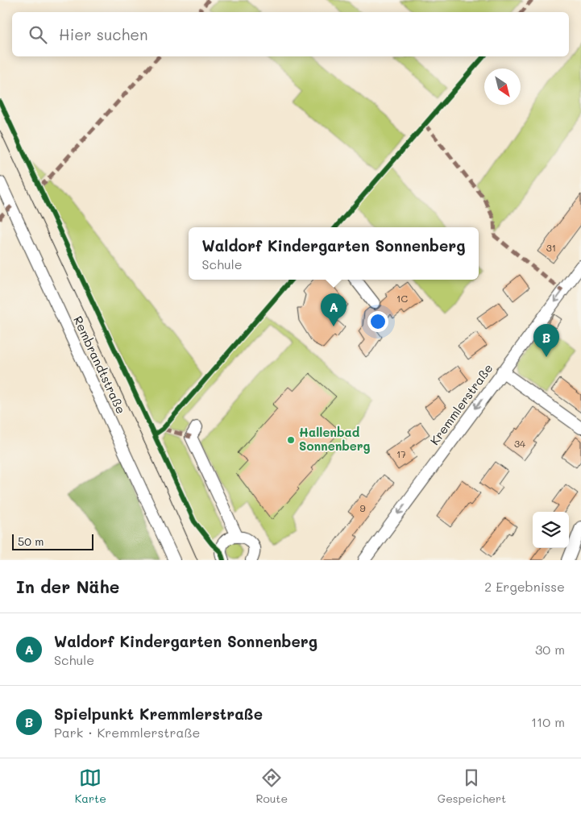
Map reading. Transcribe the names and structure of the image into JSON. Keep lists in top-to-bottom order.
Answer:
{
  "streets": {
    "street": ["Rembrandtstraße", "Kremmlerstraße"]
  },
  "one_way": ["Kremmlerstraße"],
  "places": ["Hallenbad Sonnenberg"],
  "house_numbers": [
    "31",
    "1C",
    "34",
    "17",
    "9"
  ],
  "scale_bar": "50 m",
  "north": "bottom right",
  "page": {
    "search": "Hier suchen",
    "popup": ["Waldorf Kindergarten Sonnenberg", "Schule"],
    "pins": ["A", "B"],
    "scale": "50 m",
    "heading": ["In der Nähe", "2 Ergebnisse"],
    "list": [
      {
        "mark": "A",
        "name": "Waldorf Kindergarten Sonnenberg",
        "note": "Schule",
        "value": "30 m"
      },
      {
        "mark": "B",
        "name": "Spielpunkt Kremmlerstraße",
        "note": "Park · Kremmlerstraße",
        "value": "110 m"
      }
    ],
    "nav": ["Karte", "Route", "Gespeichert"]
  }
}
